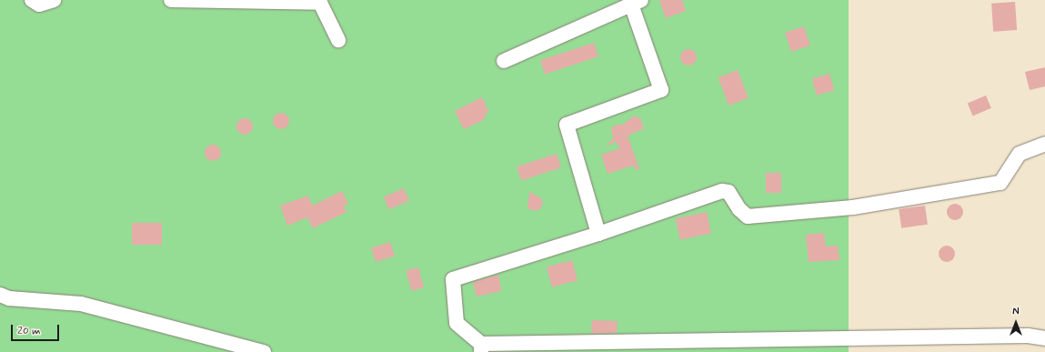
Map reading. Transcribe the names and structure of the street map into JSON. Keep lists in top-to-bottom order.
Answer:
{
  "scale_bar": "20 m",
  "north": "top"
}
